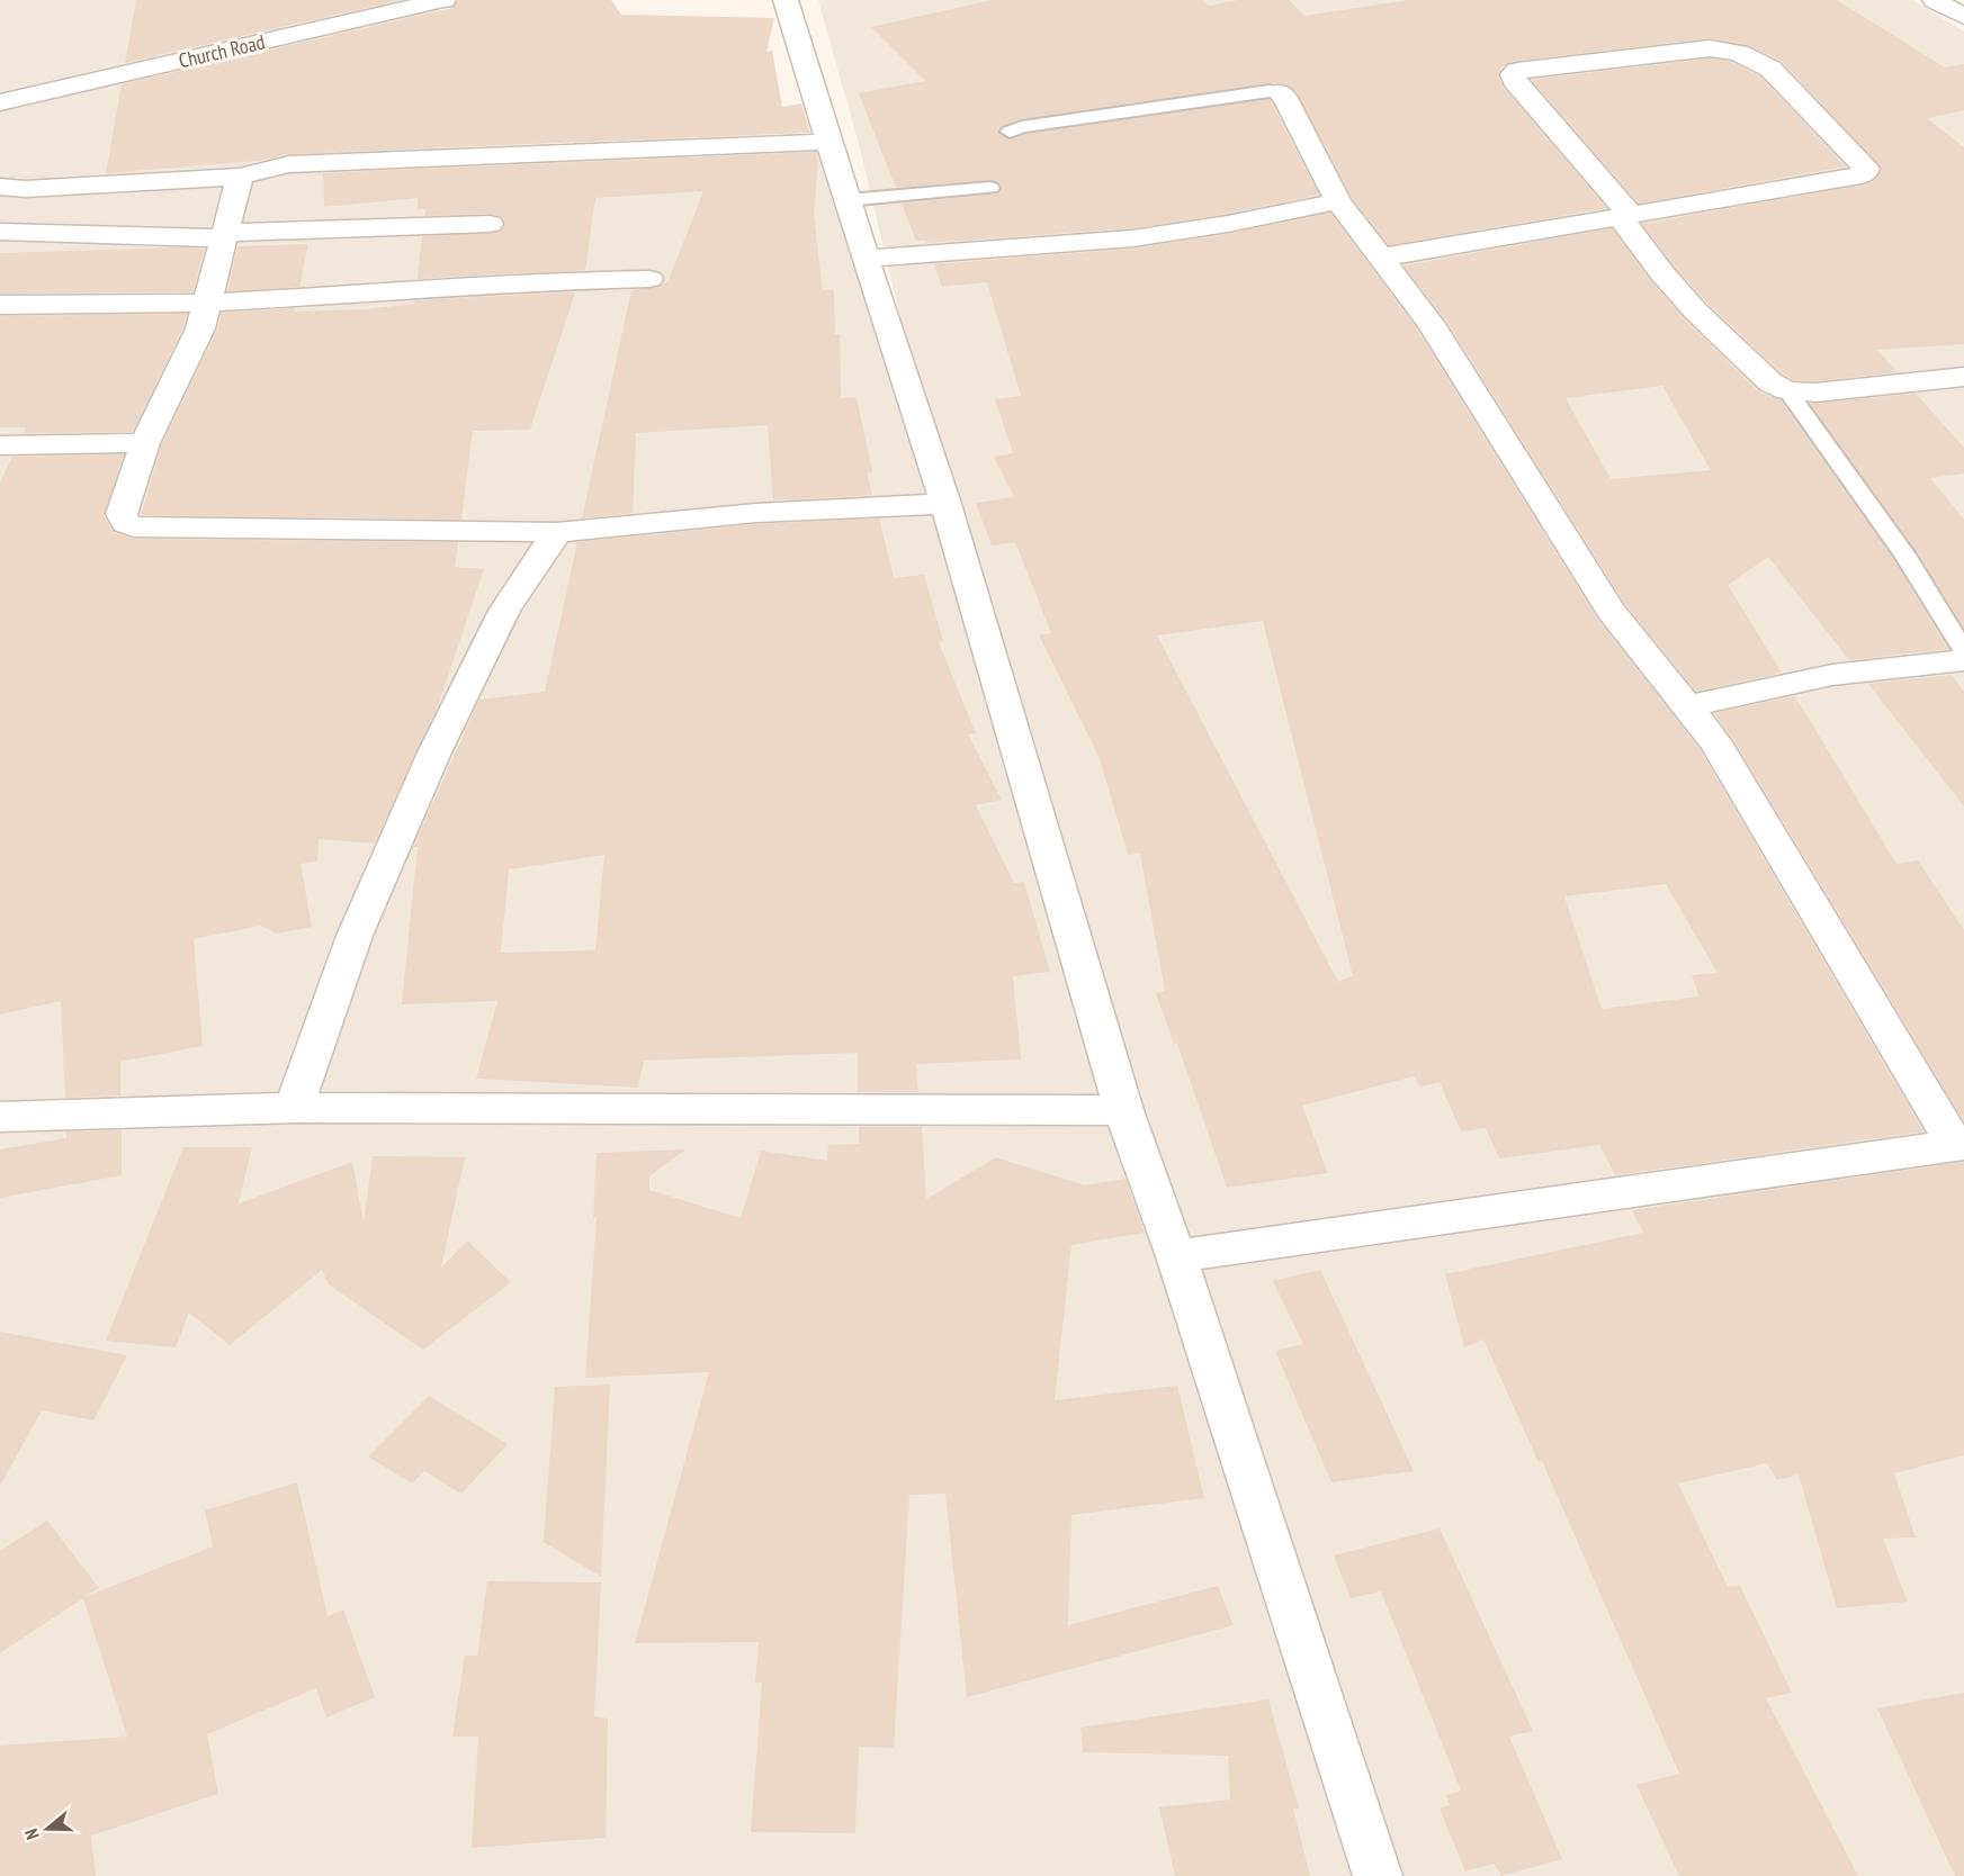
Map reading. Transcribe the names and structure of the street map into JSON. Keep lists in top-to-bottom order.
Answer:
{
  "streets": {
    "street": ["Church Road"]
  },
  "north": "left"
}
